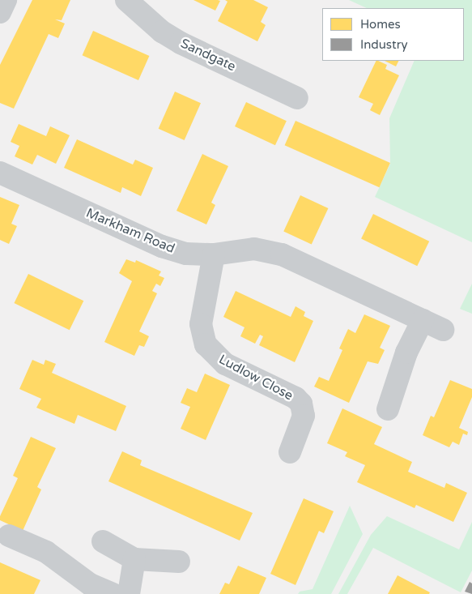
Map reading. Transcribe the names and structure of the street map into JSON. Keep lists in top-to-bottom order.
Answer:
{
  "streets": {
    "street": ["Sandgate", "Markham Road", "Ludlow Close"]
  },
  "crossings": [
    ["Markham Road", "Ludlow Close"]
  ],
  "legend": ["Homes", "Industry"]
}
